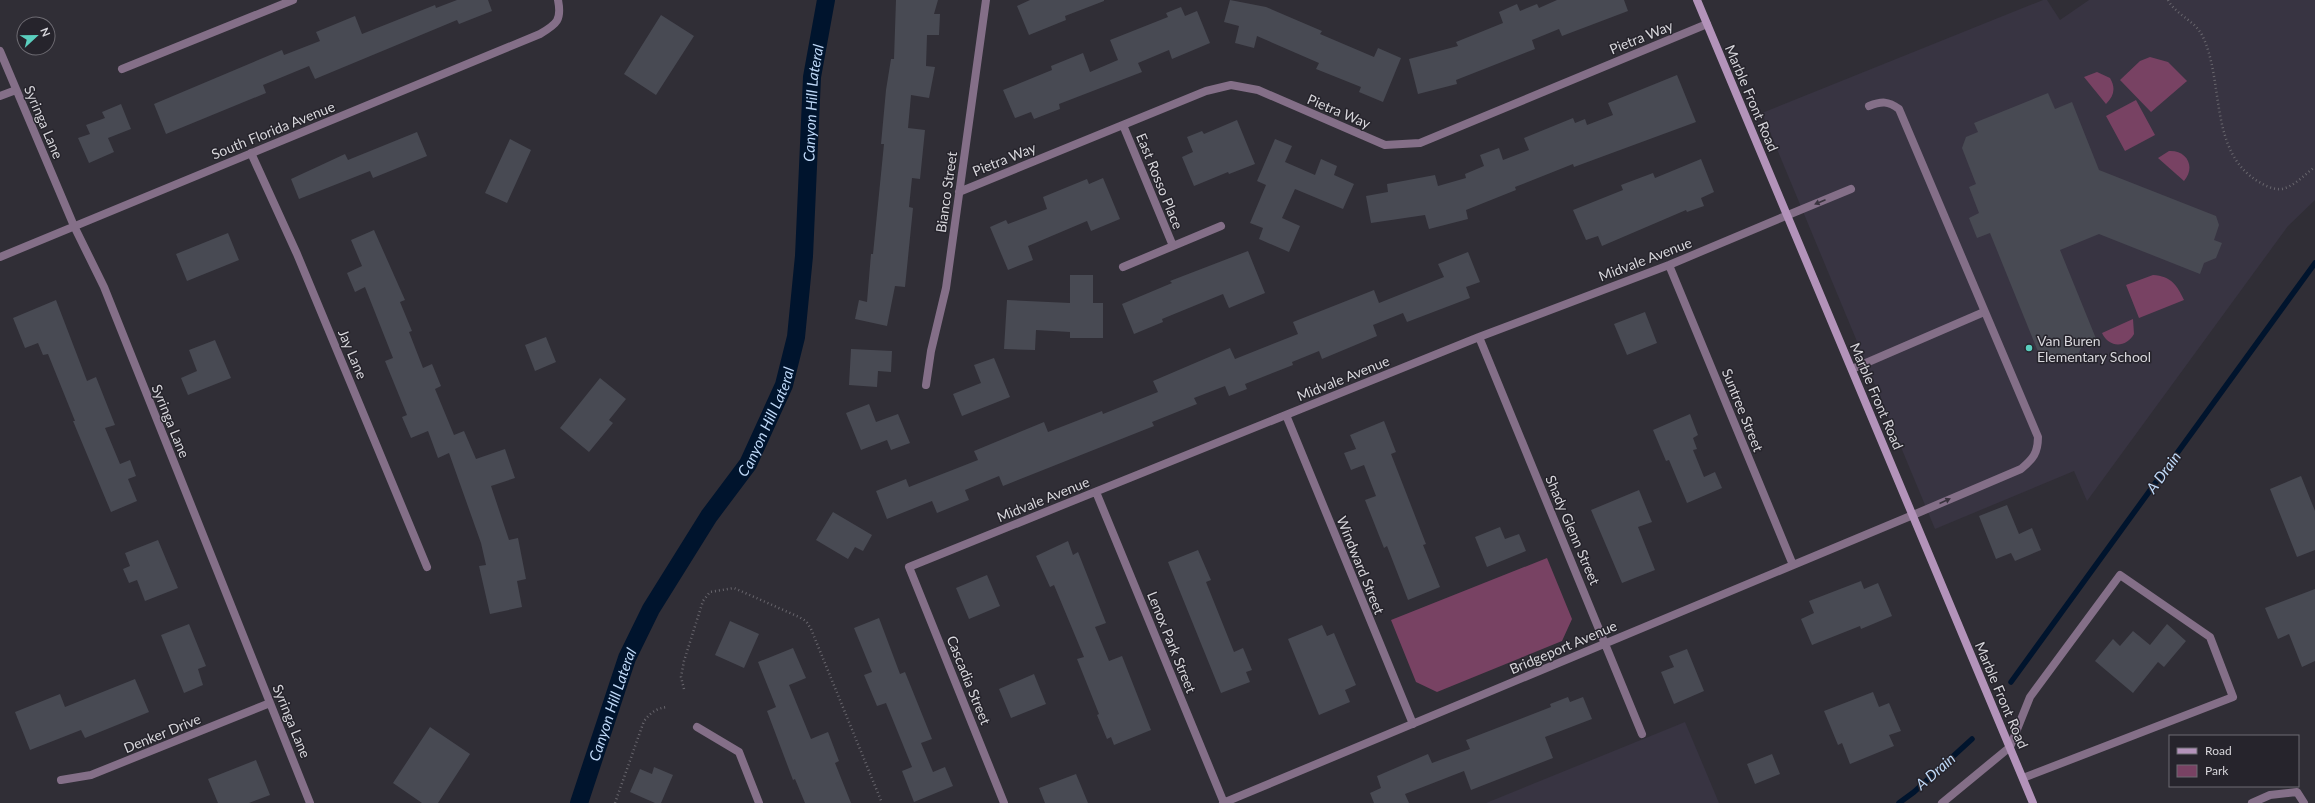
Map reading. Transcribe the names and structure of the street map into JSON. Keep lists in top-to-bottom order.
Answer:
{
  "streets": {
    "street": [
      "Pietra Way",
      "Marble Front Road",
      "Syringa Lane",
      "South Florida Avenue",
      "East Rosso Place",
      "Bianco Street",
      "Midvale Avenue",
      "Jay Lane",
      "Suntree Street",
      "Shady Glenn Street",
      "Windward Street",
      "Lenox Park Street",
      "Bridgeport Avenue",
      "Cascadia Street",
      "Denker Drive"
    ]
  },
  "crossings": [
    ["Pietra Way", "Marble Front Road"],
    ["Pietra Way", "East Rosso Place"],
    ["Pietra Way", "Bianco Street"],
    ["Marble Front Road", "Midvale Avenue"],
    ["Marble Front Road", "Bridgeport Avenue"],
    ["Syringa Lane", "South Florida Avenue"],
    ["Syringa Lane", "Denker Drive"],
    ["South Florida Avenue", "Jay Lane"],
    ["Midvale Avenue", "Suntree Street"],
    ["Midvale Avenue", "Shady Glenn Street"],
    ["Midvale Avenue", "Windward Street"],
    ["Midvale Avenue", "Lenox Park Street"],
    ["Midvale Avenue", "Cascadia Street"],
    ["Suntree Street", "Bridgeport Avenue"],
    ["Shady Glenn Street", "Bridgeport Avenue"],
    ["Windward Street", "Bridgeport Avenue"],
    ["Lenox Park Street", "Bridgeport Avenue"]
  ],
  "water": ["Canyon Hill Lateral", "A Drain"],
  "places": ["Van Buren Elementary School"],
  "legend": ["Road", "Park"],
  "north": "right"
}
